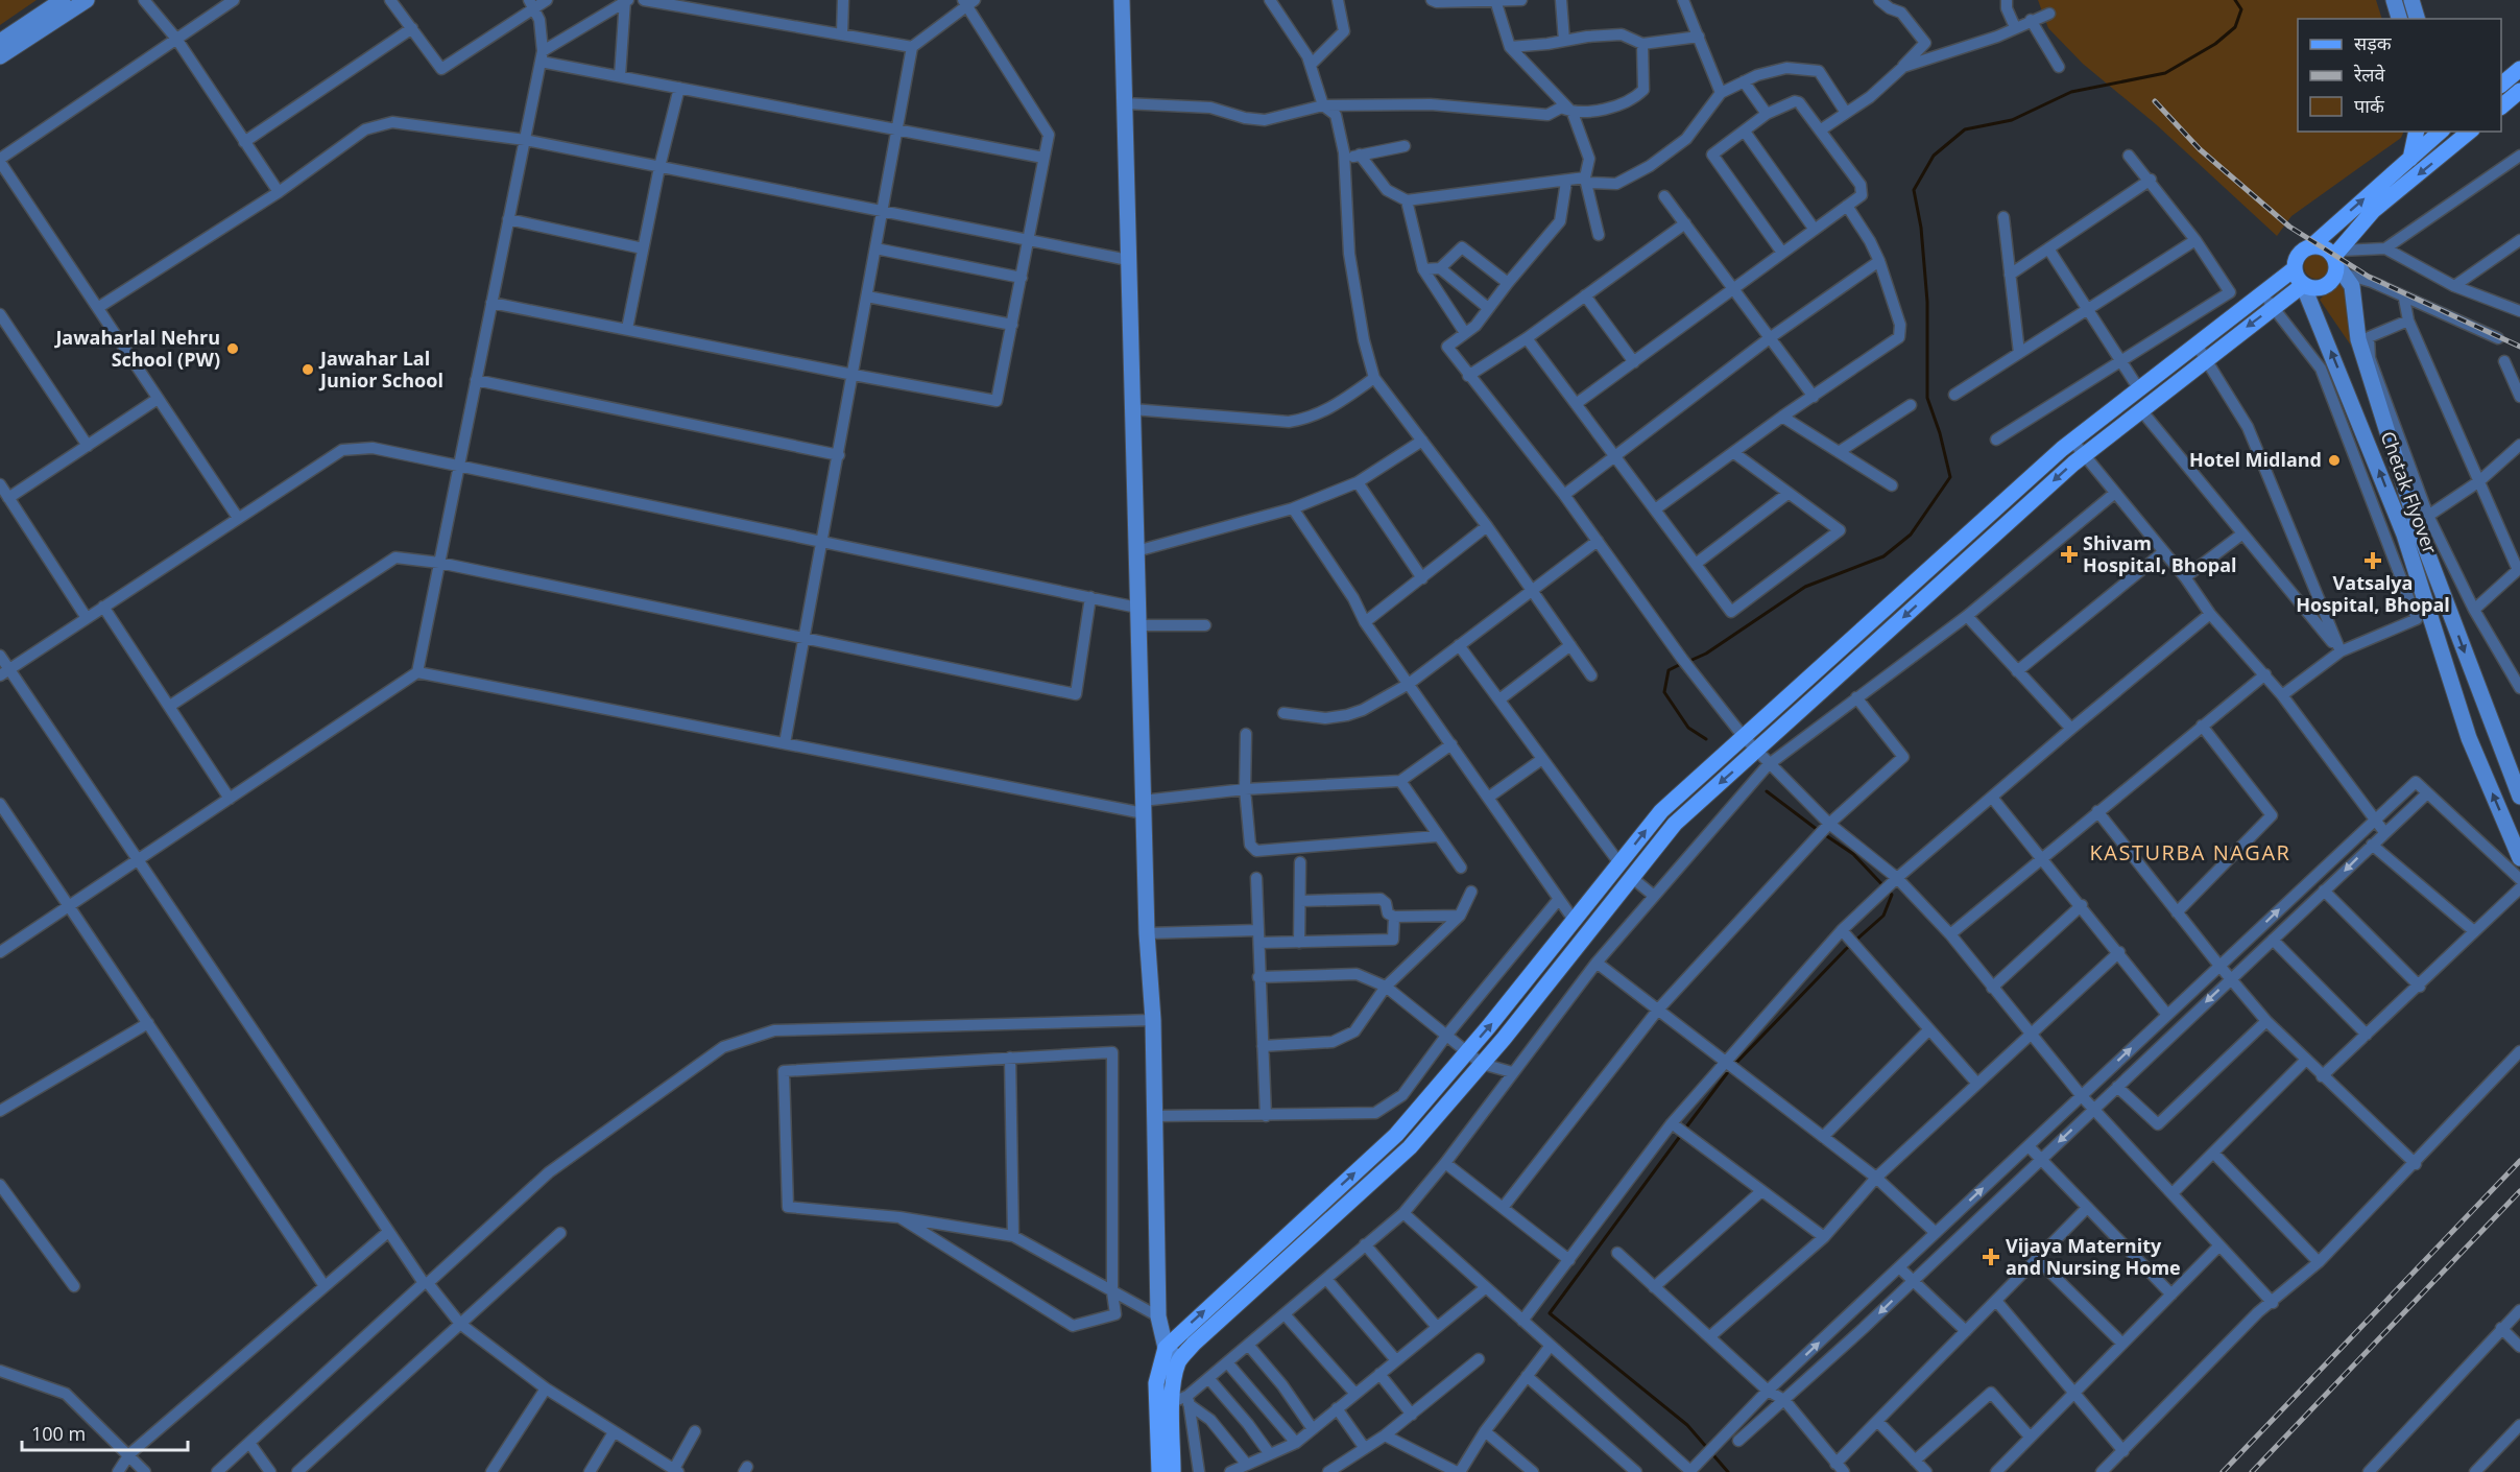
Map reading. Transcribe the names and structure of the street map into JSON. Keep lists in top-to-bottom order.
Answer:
{
  "streets": {
    "street": ["Chetak Flyover"]
  },
  "districts": ["KASTURBA NAGAR"],
  "places": {
    "other": ["Jawaharlal Nehru School (PW)", "Jawahar Lal Junior School", "Hotel Midland"],
    "health": ["Shivam Hospital, Bhopal", "Vatsalya Hospital, Bhopal", "Vijaya Maternity and Nursing Home"]
  },
  "legend": ["सड़क", "रेलवे", "पार्क"],
  "scale_bar": "100 m"
}
